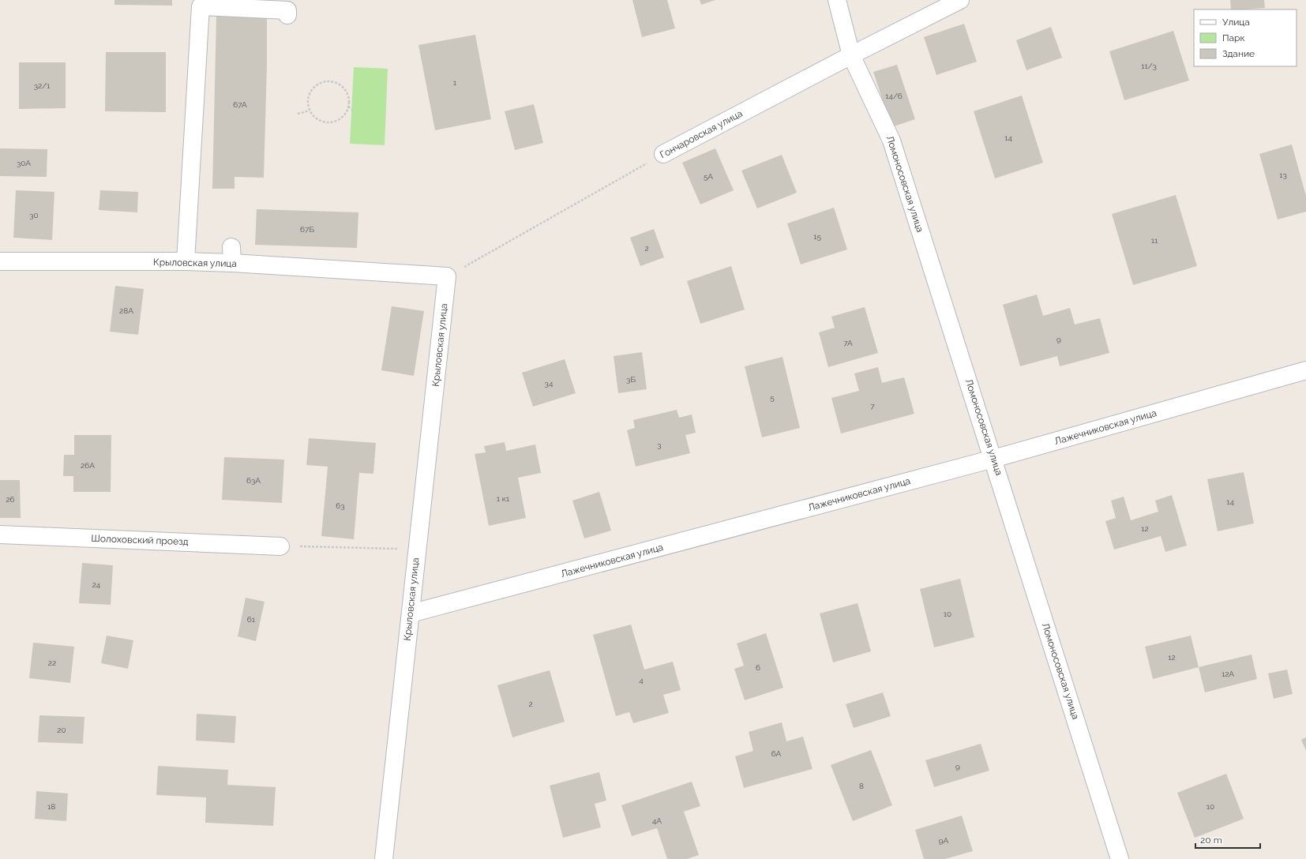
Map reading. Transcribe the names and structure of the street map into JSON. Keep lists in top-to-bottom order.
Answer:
{
  "streets": {
    "street": [
      "Гончаровская улица",
      "Ломоносовская улица",
      "Крыловская улица",
      "Лажечниковская улица",
      "Шолоховский проезд"
    ]
  },
  "crossings": [
    ["Гончаровская улица", "Ломоносовская улица"],
    ["Гончаровская улица", "Крыловская улица"],
    ["Ломоносовская улица", "Лажечниковская улица"],
    ["Крыловская улица", "Лажечниковская улица"]
  ],
  "house_numbers": [
    "11/3",
    "1",
    "32/1",
    "14/6",
    "67А",
    "14",
    "30А",
    "13",
    "5А",
    "30",
    "67Б",
    "15",
    "11",
    "2",
    "28А",
    "9",
    "7А",
    "3Б",
    "34",
    "5",
    "7",
    "3",
    "26А",
    "63А",
    "1 к1",
    "26",
    "14",
    "63",
    "12",
    "24",
    "10",
    "61",
    "12",
    "22",
    "6",
    "12А",
    "4",
    "2",
    "20",
    "6А",
    "9",
    "8",
    "18",
    "10",
    "4А",
    "9А"
  ],
  "legend": ["Улица", "Парк", "Здание"],
  "scale_bar": "20 m"
}
